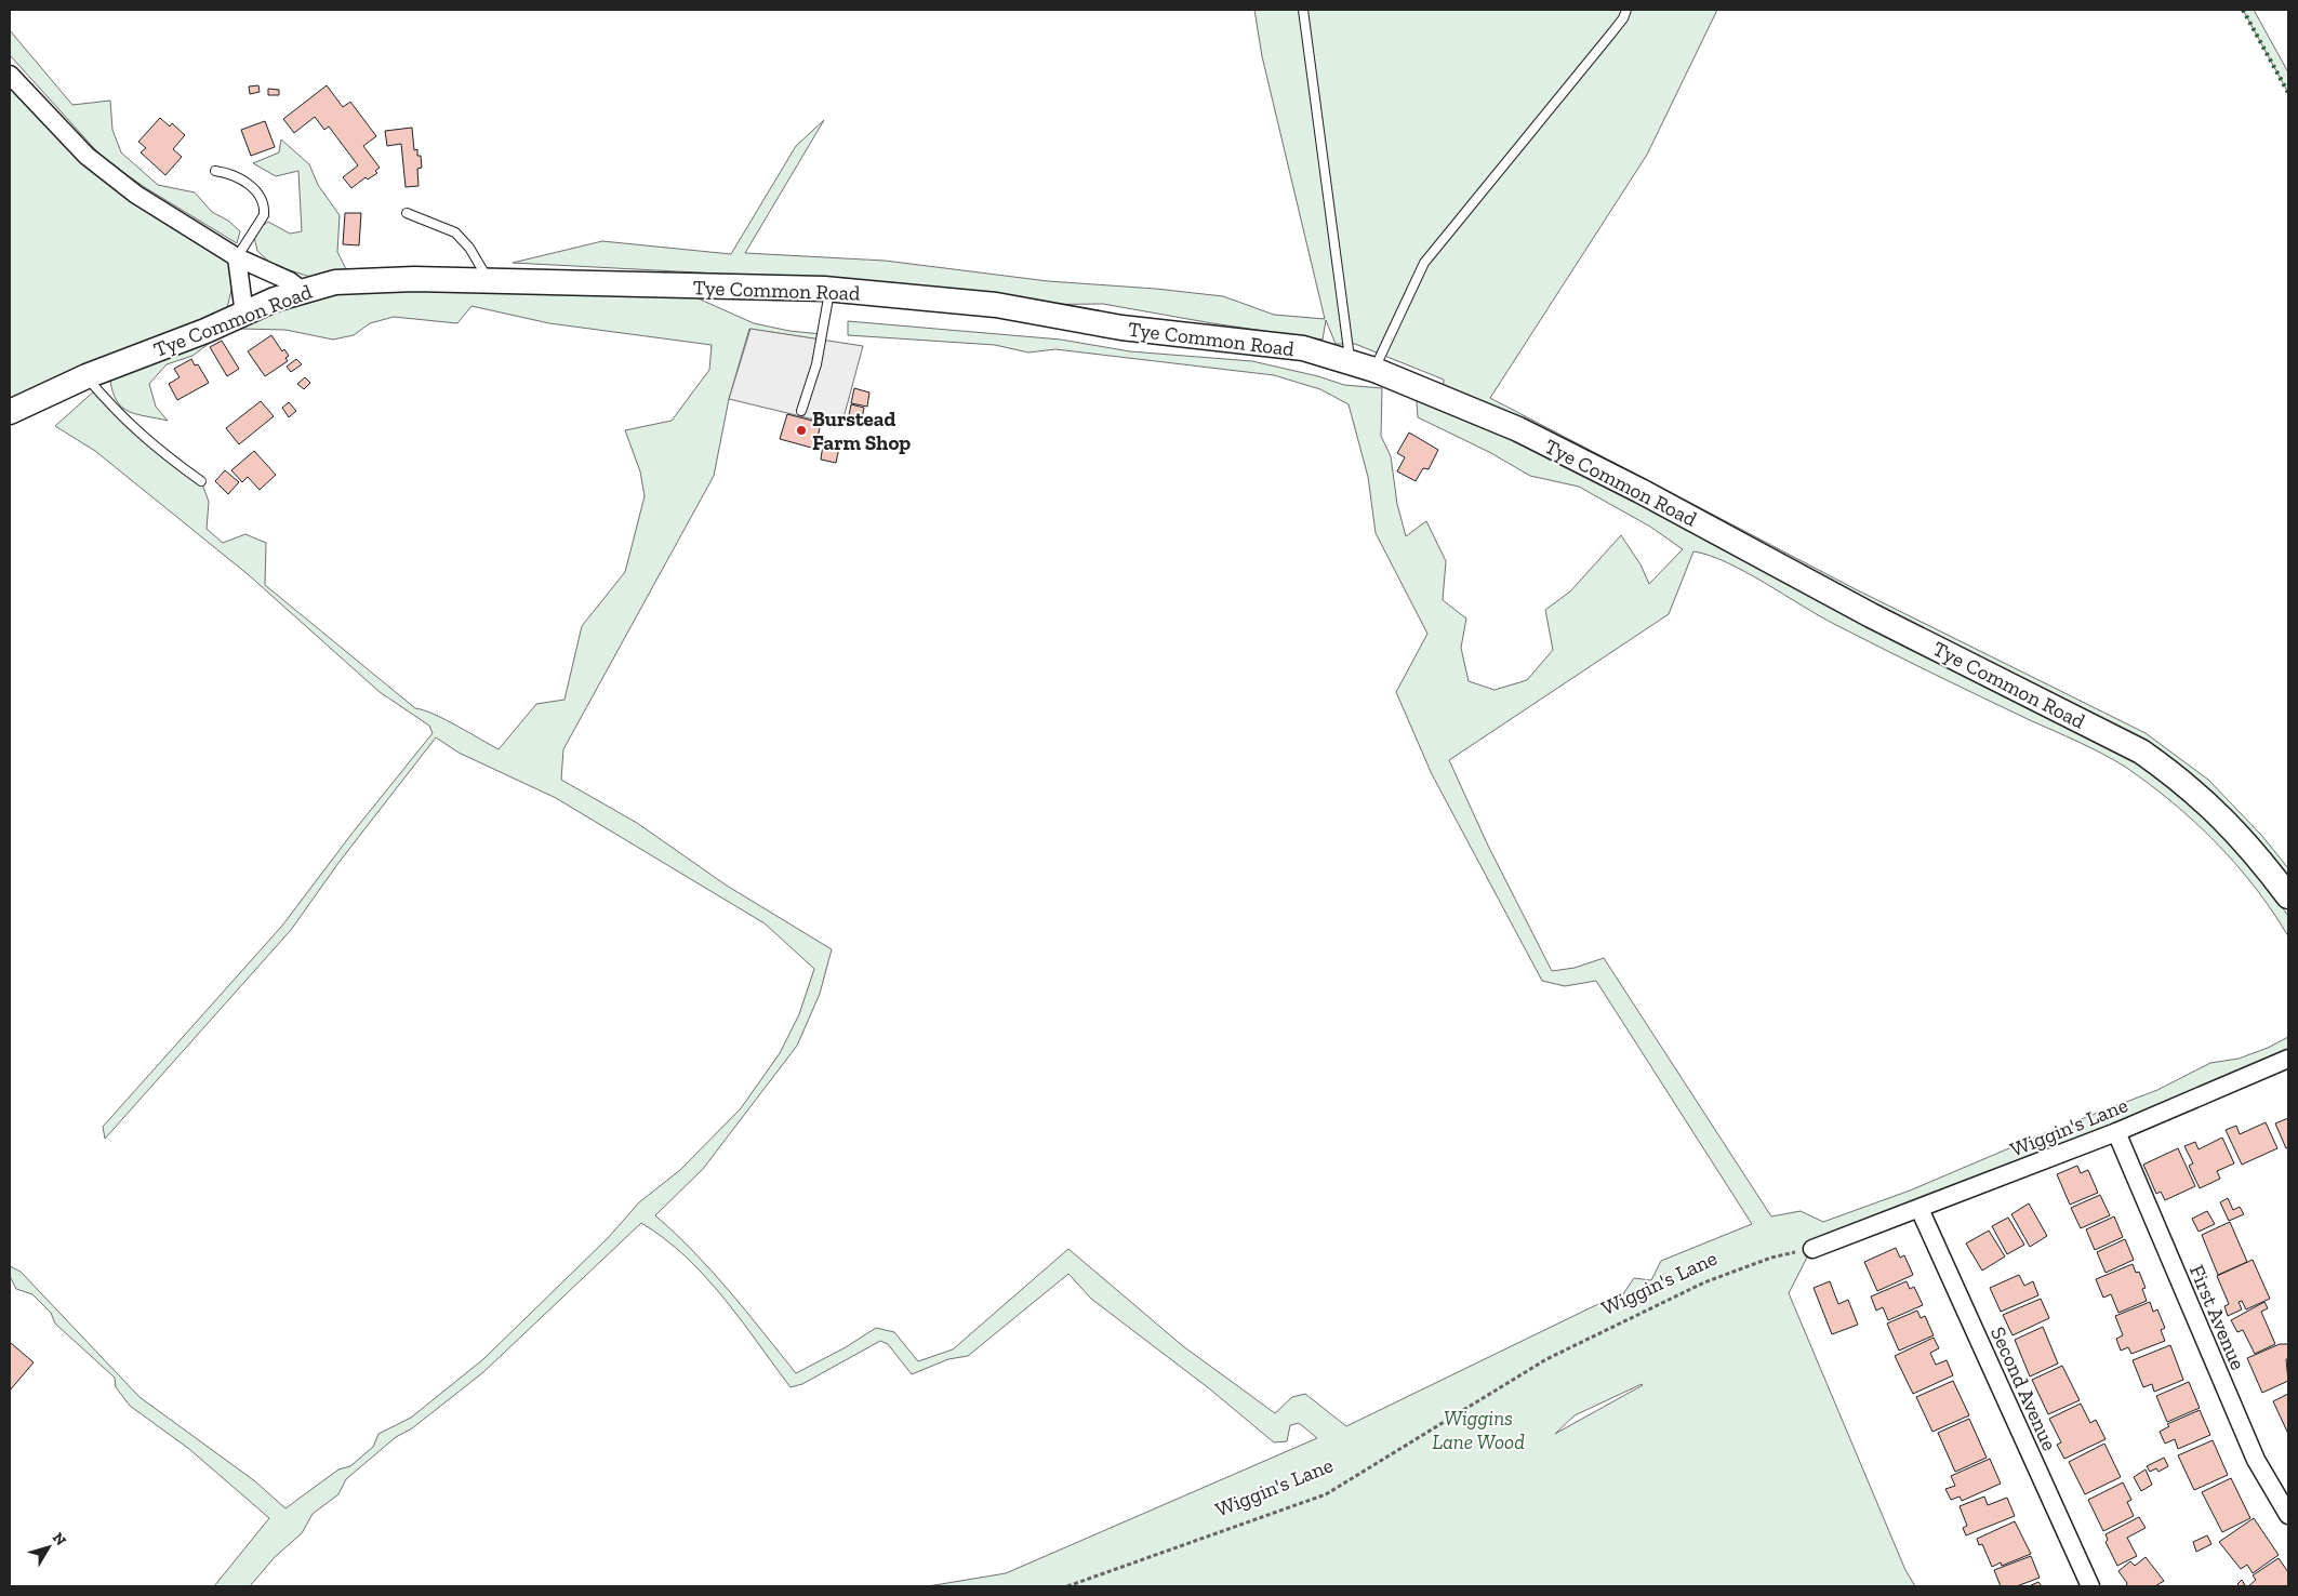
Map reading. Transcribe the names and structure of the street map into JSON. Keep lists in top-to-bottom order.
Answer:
{
  "streets": {
    "street": [
      "Tye Common Road",
      "Wiggin's Lane",
      "First Avenue",
      "Second Avenue"
    ]
  },
  "crossings": [
    ["Wiggin's Lane", "First Avenue"],
    ["Wiggin's Lane", "Second Avenue"]
  ],
  "parks": ["Wiggins Lane Wood"],
  "places": ["Burstead Farm Shop"],
  "north": "top right"
}
